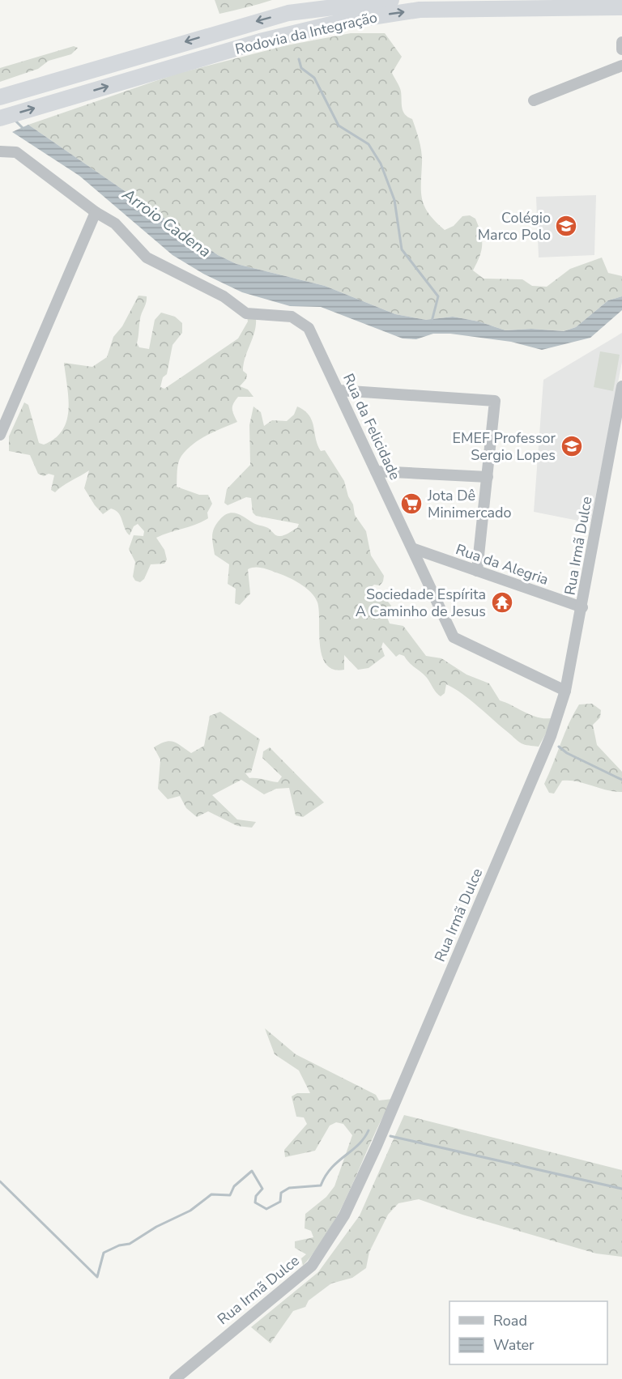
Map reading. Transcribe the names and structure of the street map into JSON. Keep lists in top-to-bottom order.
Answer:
{
  "streets": {
    "highway": ["Rodovia da Integração"],
    "street": ["Rua da Felicidade", "Rua Irmã Dulce", "Rua da Alegria"]
  },
  "crossings": [
    ["Rua da Felicidade", "Rua Irmã Dulce"],
    ["Rua da Felicidade", "Rua da Alegria"],
    ["Rua Irmã Dulce", "Rua da Alegria"]
  ],
  "water": ["Arroio Cadena"],
  "places": {
    "school or university": ["Colégio Marco Polo", "EMEF Professor Sergio Lopes"],
    "supermarket": ["Jota Dê Minimercado"],
    "temple": ["Sociedade Espírita A Caminho de Jesus"]
  },
  "legend": ["Road", "Water"]
}
